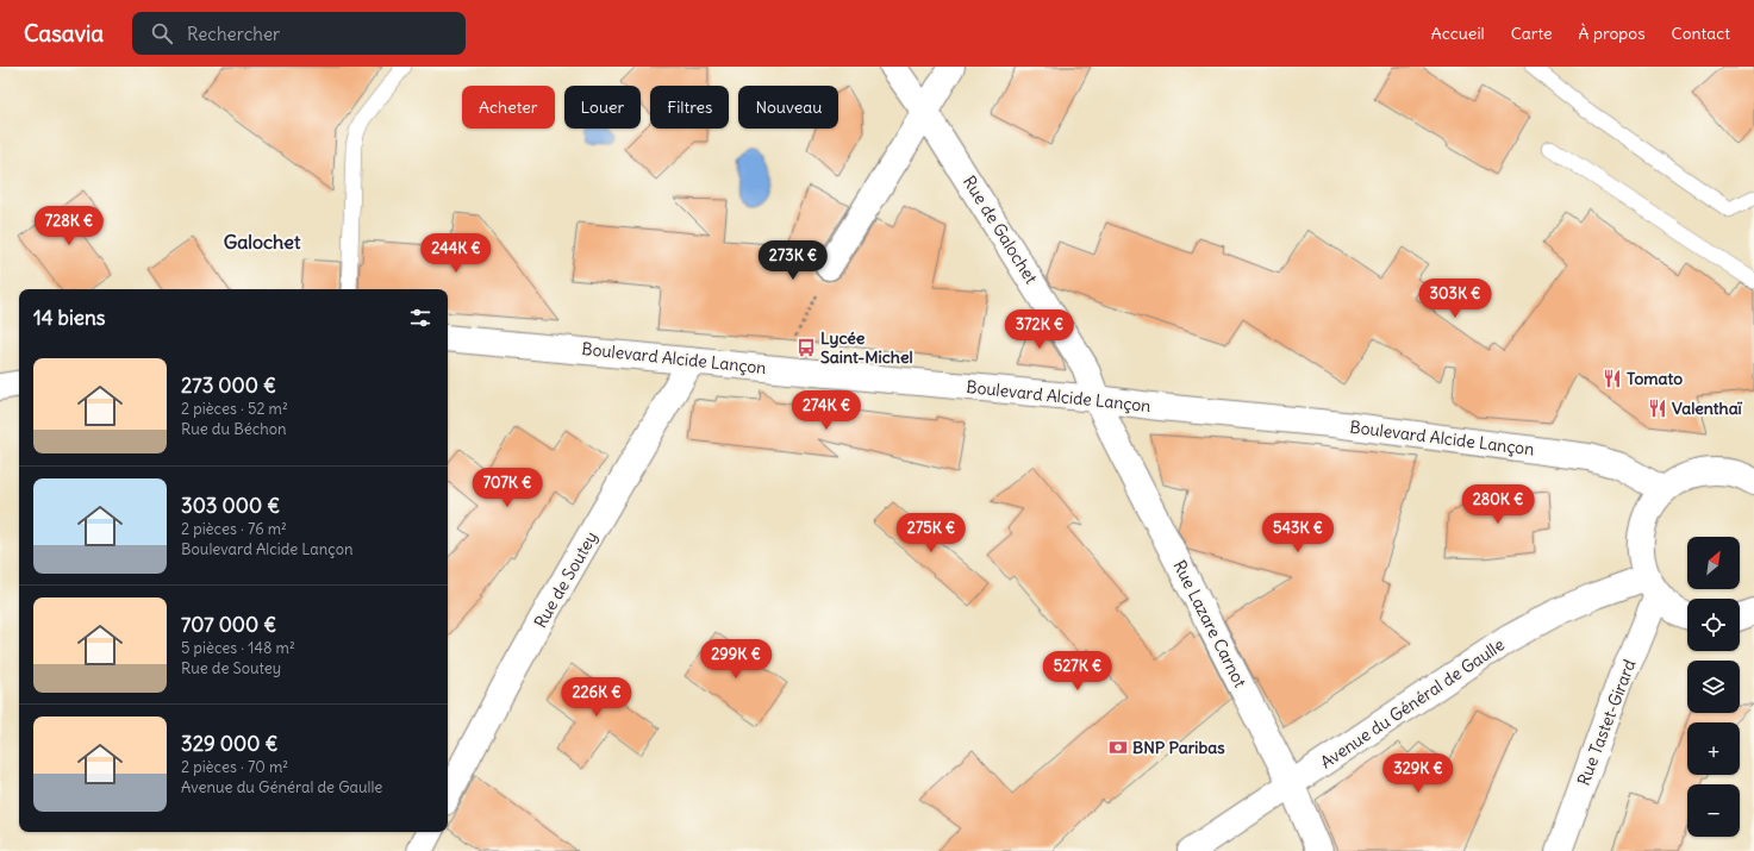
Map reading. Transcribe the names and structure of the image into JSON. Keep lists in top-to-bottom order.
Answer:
{
  "streets": {
    "street": [
      "Rue de Galochet",
      "Boulevard Alcide Lançon",
      "Rue de Soutey",
      "Rue Lazare Carnot",
      "Avenue du Général de Gaulle",
      "Rue Tastet-Girard"
    ]
  },
  "crossings": [
    ["Rue de Galochet", "Boulevard Alcide Lançon"],
    ["Rue de Galochet", "Rue Lazare Carnot"],
    ["Boulevard Alcide Lançon", "Rue de Soutey"],
    ["Boulevard Alcide Lançon", "Rue Lazare Carnot"],
    ["Rue Lazare Carnot", "Avenue du Général de Gaulle"],
    ["Avenue du Général de Gaulle", "Rue Tastet-Girard"]
  ],
  "districts": ["Galochet"],
  "places": {
    "bus stop": ["Lycée Saint-Michel"],
    "restaurant": ["Tomato", "Valenthaï"],
    "bank": ["BNP Paribas"]
  },
  "north": "top right",
  "page": {
    "header": "Casavia",
    "search": "Rechercher",
    "nav": [
      "Accueil",
      "Carte",
      "À propos",
      "Contact"
    ],
    "chip": [
      "Acheter",
      "Louer",
      "Filtres",
      "Nouveau"
    ],
    "price": [
      "728K €",
      "244K €",
      "273K €",
      "303K €",
      "372K €",
      "274K €",
      "707K €",
      "280K €",
      "275K €",
      "543K €",
      "299K €",
      "527K €",
      "226K €",
      "329K €"
    ],
    "heading": "14 biens",
    "list": [
      {
        "name": "273 000 €",
        "note": "2 pièces · 52 m² · Rue du Béchon"
      },
      {
        "name": "303 000 €",
        "note": "2 pièces · 76 m² · Boulevard Alcide Lançon"
      },
      {
        "name": "707 000 €",
        "note": "5 pièces · 148 m² · Rue de Soutey"
      },
      {
        "name": "329 000 €",
        "note": "2 pièces · 70 m² · Avenue du Général de Gaulle"
      }
    ],
    "map_buttons": ["+", "−"]
  }
}
